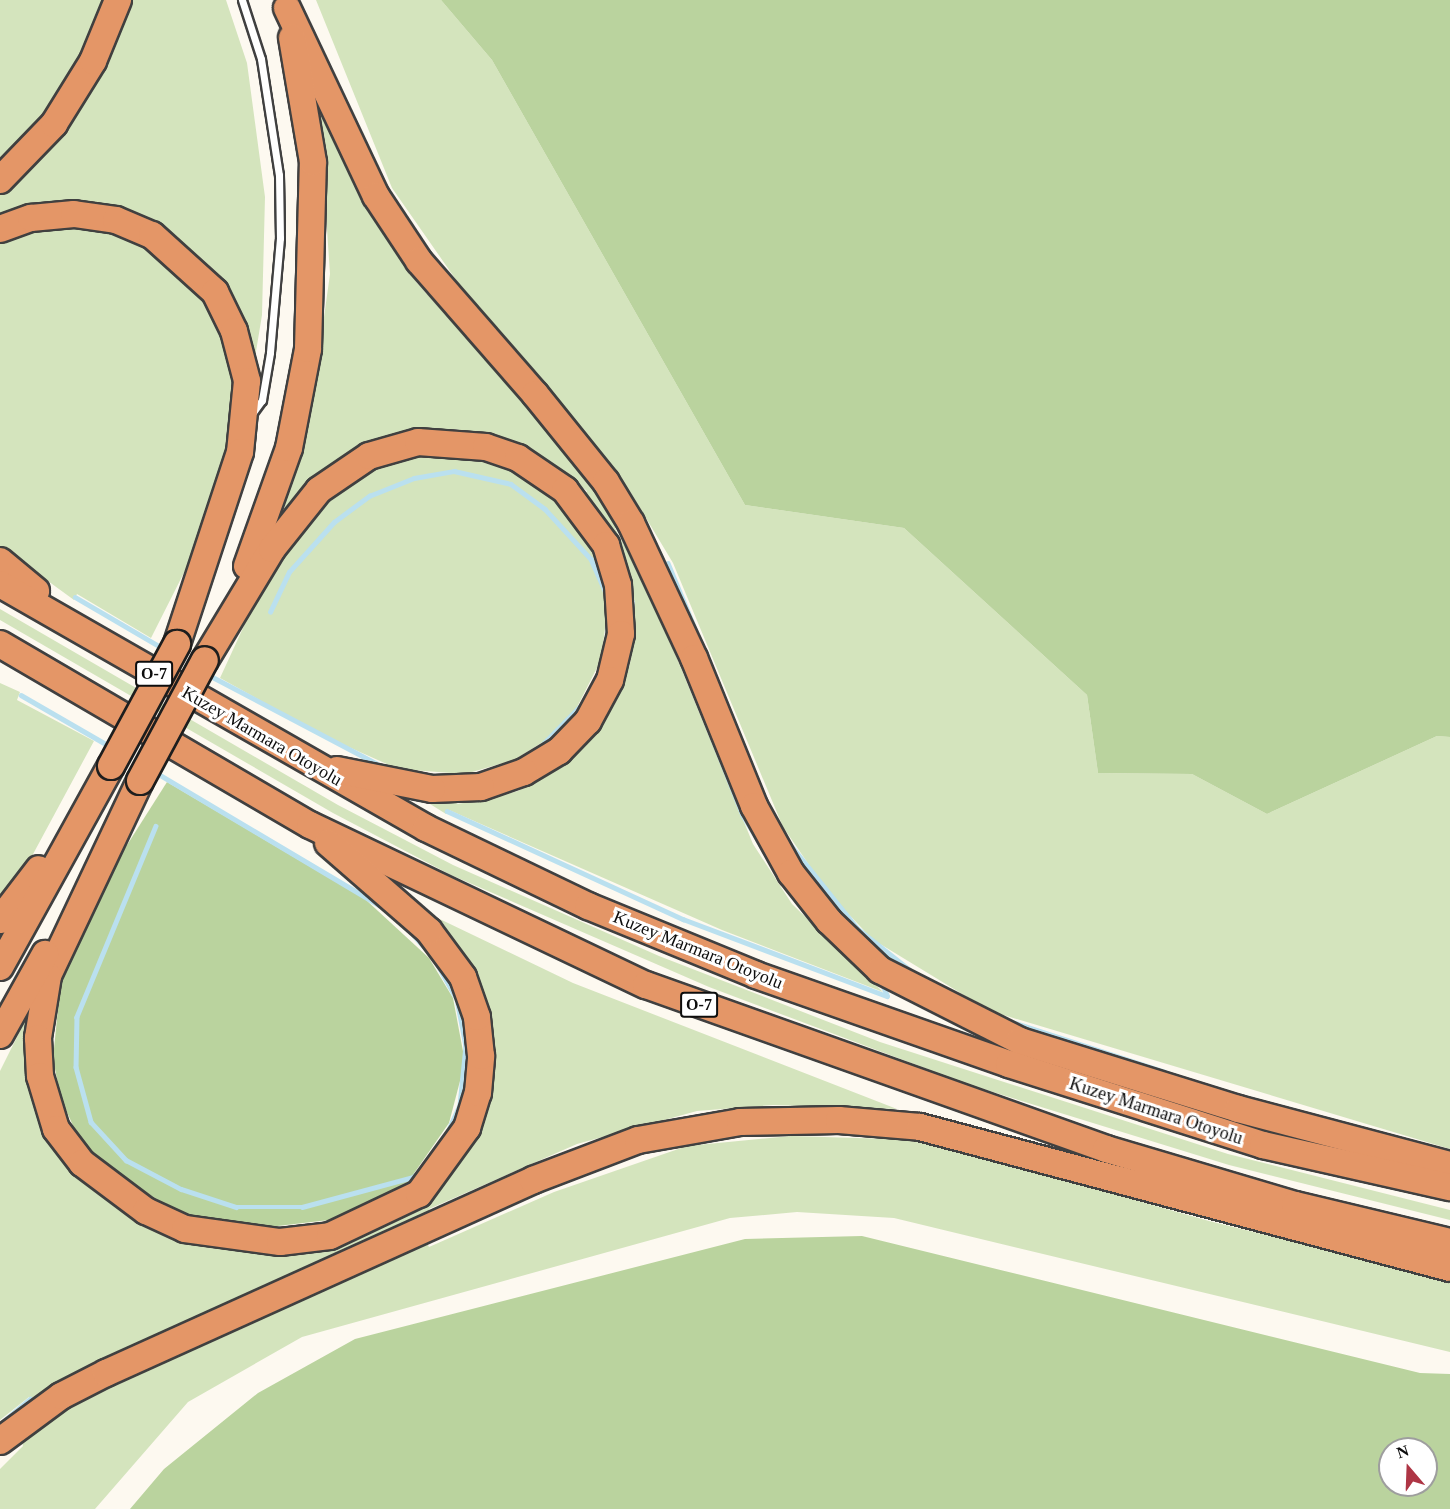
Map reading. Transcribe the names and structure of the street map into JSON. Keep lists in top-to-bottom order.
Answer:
{
  "streets": {
    "highway": ["O-7", "Kuzey Marmara Otoyolu"]
  },
  "north": "top"
}
